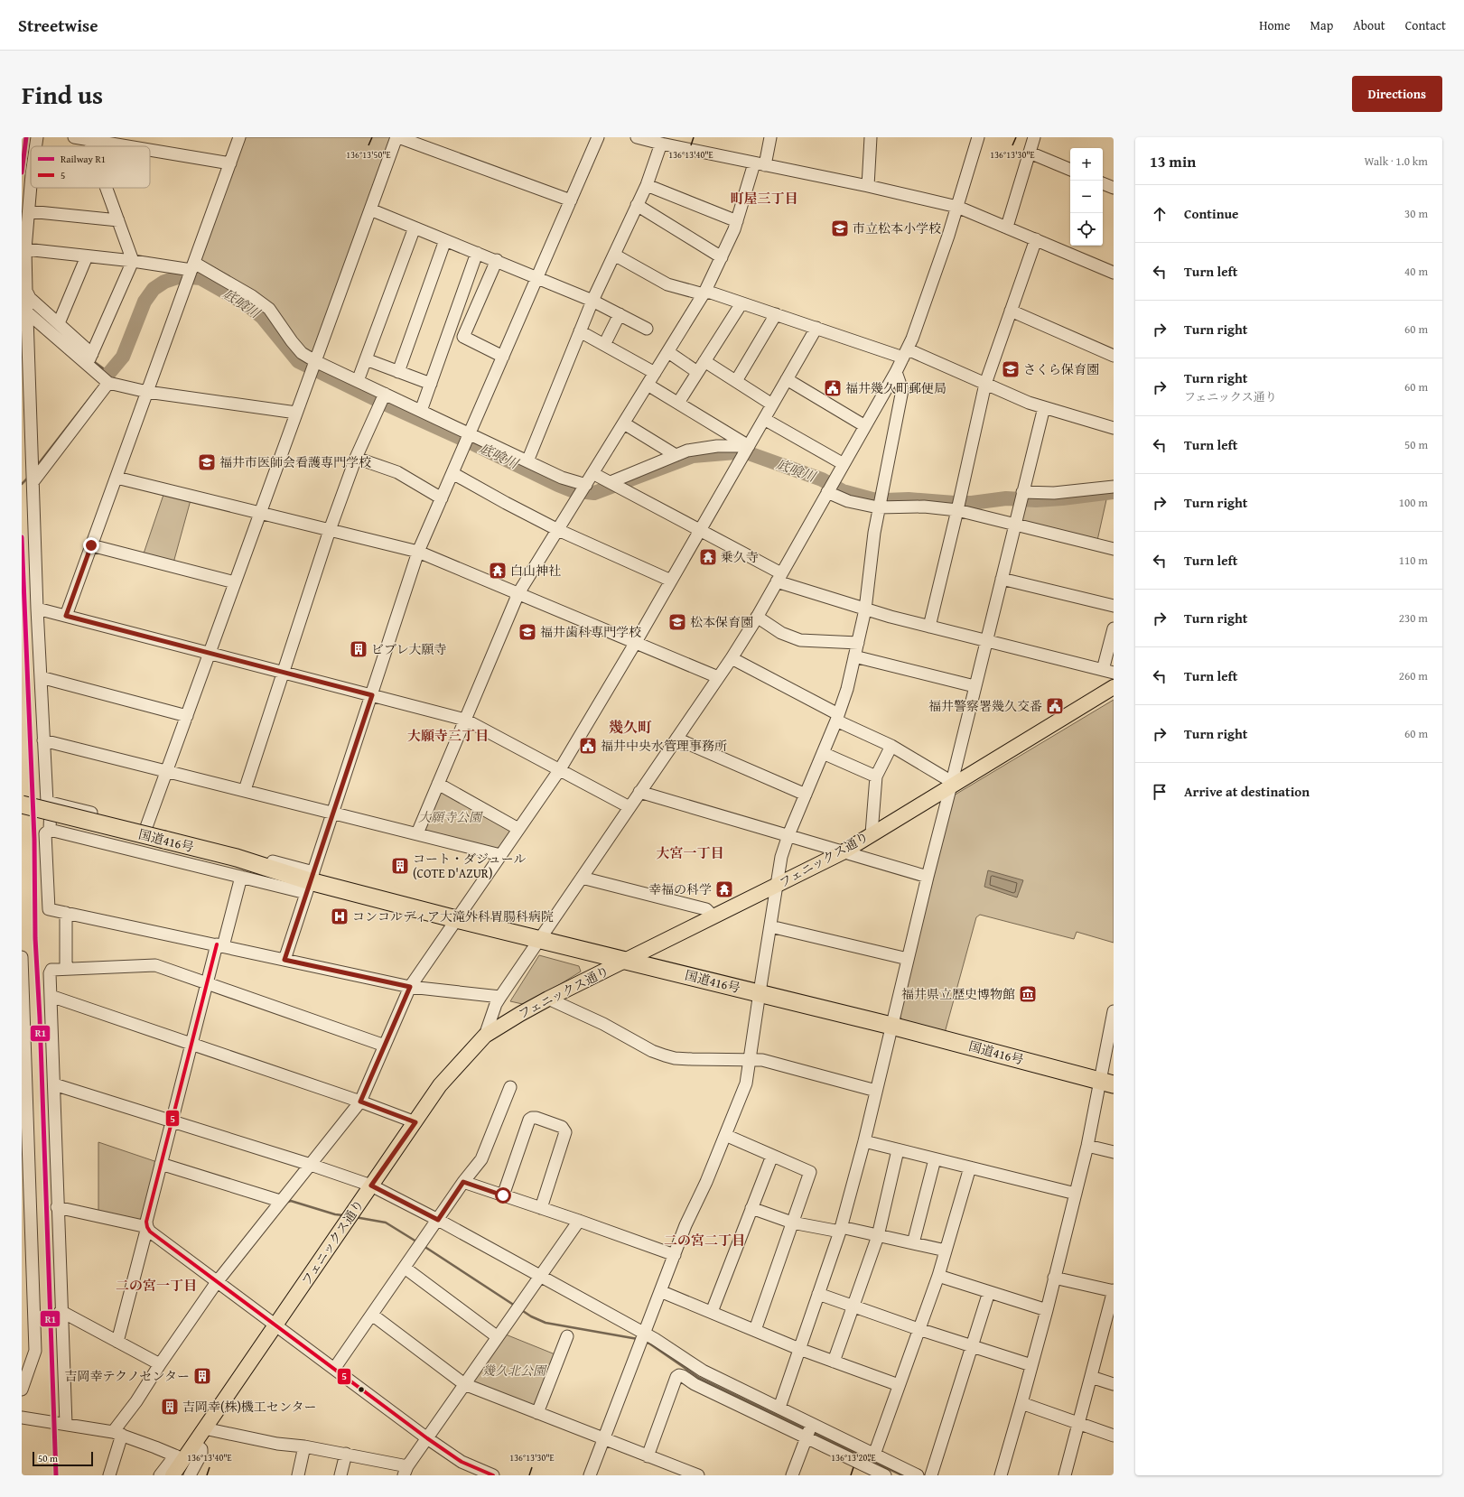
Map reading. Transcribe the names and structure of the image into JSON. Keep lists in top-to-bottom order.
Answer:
{
  "streets": {
    "highway": ["国道416号"],
    "main road": ["フェニックス通り"]
  },
  "crossings": [
    ["国道416号", "フェニックス通り"]
  ],
  "districts": [
    "町屋三丁目",
    "幾久町",
    "大願寺三丁目",
    "大宮一丁目",
    "二の宮二丁目",
    "二の宮一丁目"
  ],
  "water": ["底喰川"],
  "parks": ["大願寺公園", "幾久北公園"],
  "places": {
    "school or university": [
      "市立松本小学校",
      "さくら保育園",
      "福井市医師会看護専門学校",
      "松本保育園",
      "福井歯科専門学校"
    ],
    "public building": ["福井幾久町郵便局", "福井警察署幾久交番", "福井中央水管理事務所"],
    "temple": ["乗久寺", "白山神社", "幸福の科学"],
    "building": [
      "ビブレ大願寺",
      "コート・ダジュール (COTE D'AZUR)",
      "吉岡幸テクノセンター",
      "吉岡幸(株)機工センター"
    ],
    "hospital": ["コンコルディア大滝外科胃腸科病院"],
    "museum": ["福井県立歴史博物館"]
  },
  "lines": ["rail line R1", "transit line 5"],
  "legend": ["Railway R1", "5"],
  "scale_bar": "50 m",
  "page": {
    "header": "Streetwise",
    "nav": [
      "Home",
      "Map",
      "About",
      "Contact"
    ],
    "title": "Find us",
    "buttons": "Directions",
    "heading": ["13 min", "Walk · 1.0 km"],
    "map_buttons": ["+", "−"],
    "list": [
      ["Continue", "30 m"],
      ["Turn left", "40 m"],
      ["Turn right", "60 m"],
      ["Turn right", "フェニックス通り", "60 m"],
      ["Turn left", "50 m"],
      ["Turn right", "100 m"],
      ["Turn left", "110 m"],
      ["Turn right", "230 m"],
      ["Turn left", "260 m"],
      ["Turn right", "60 m"],
      "Arrive at destination"
    ],
    "scale": "50 m"
  },
  "coordinates": [
    "136°13'40\"E",
    "136°13'50\"E",
    "136°13'30\"E",
    "136°13'20\"E"
  ]
}
